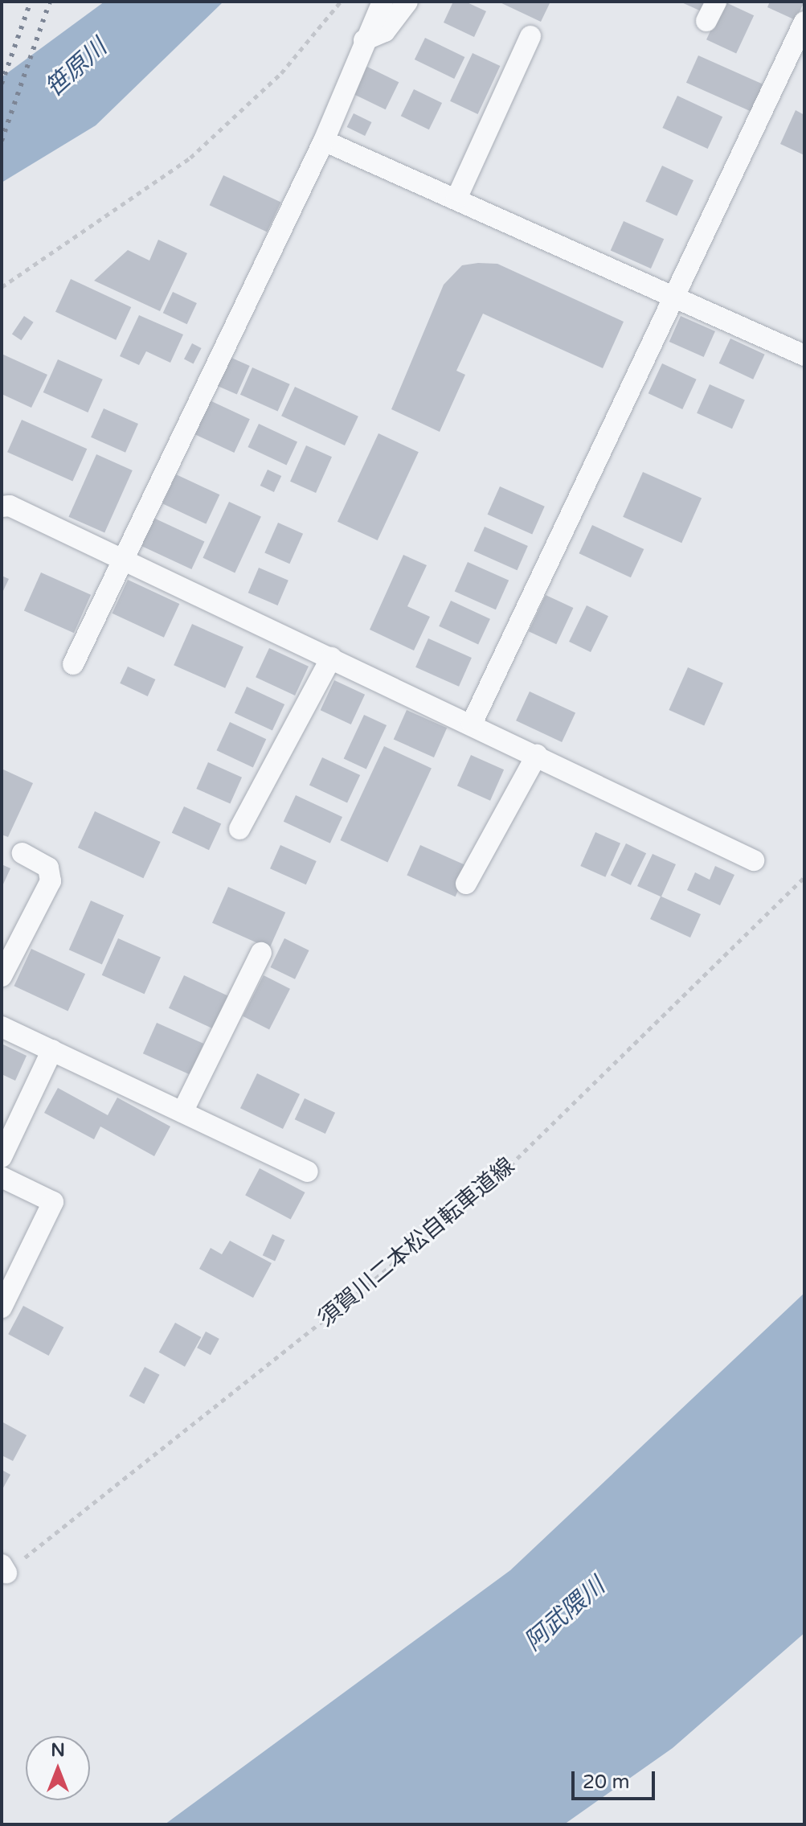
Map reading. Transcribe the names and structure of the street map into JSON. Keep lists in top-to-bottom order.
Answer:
{
  "streets": {
    "path": ["須賀川二本松自転車道線"]
  },
  "water": ["笹原川", "阿武隈川"],
  "scale_bar": "20 m",
  "north": "top"
}
